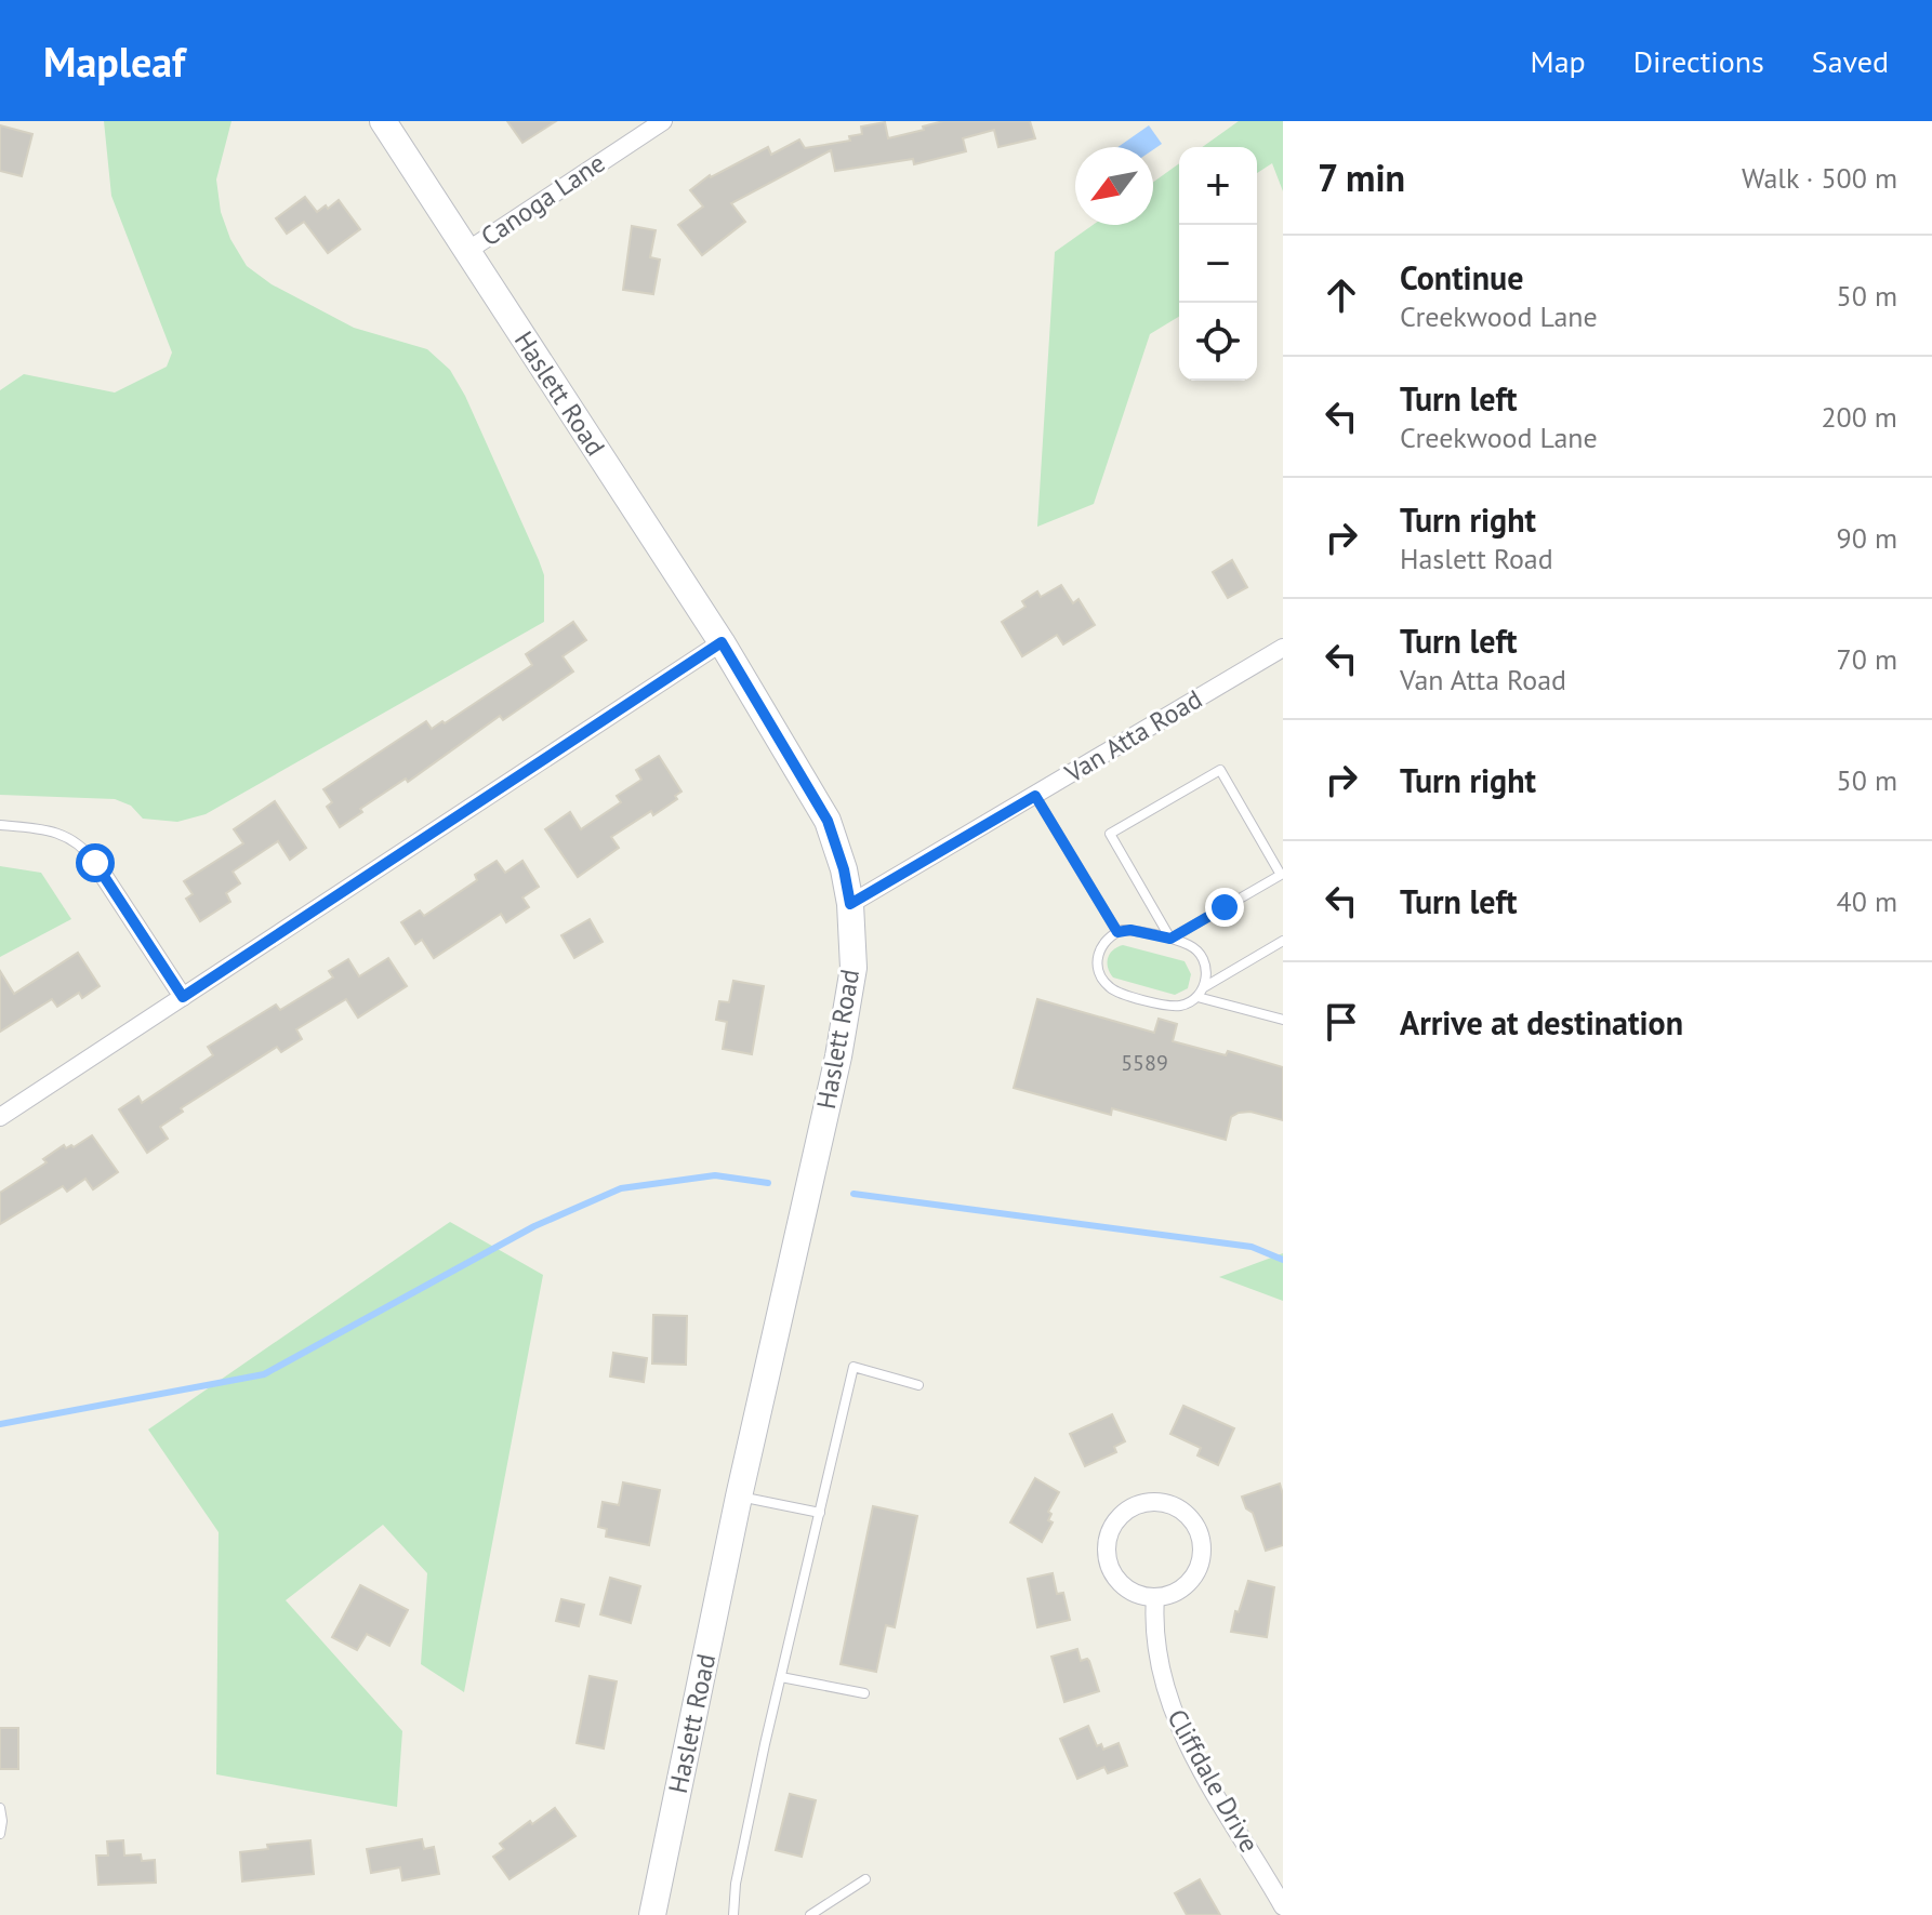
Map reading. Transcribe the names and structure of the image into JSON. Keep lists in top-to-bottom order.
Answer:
{
  "streets": {
    "street": [
      "Canoga Lane",
      "Haslett Road",
      "Van Atta Road",
      "Cliffdale Drive"
    ]
  },
  "crossings": [
    ["Canoga Lane", "Haslett Road"],
    ["Haslett Road", "Van Atta Road"]
  ],
  "house_numbers": ["5589"],
  "north": "bottom left",
  "page": {
    "header": "Mapleaf",
    "nav": ["Map", "Directions", "Saved"],
    "heading": ["7 min", "Walk · 500 m"],
    "map_buttons": ["+", "−"],
    "list": [
      ["Continue", "Creekwood Lane", "50 m"],
      ["Turn left", "Creekwood Lane", "200 m"],
      ["Turn right", "Haslett Road", "90 m"],
      ["Turn left", "Van Atta Road", "70 m"],
      ["Turn right", "50 m"],
      ["Turn left", "40 m"],
      "Arrive at destination"
    ]
  }
}
